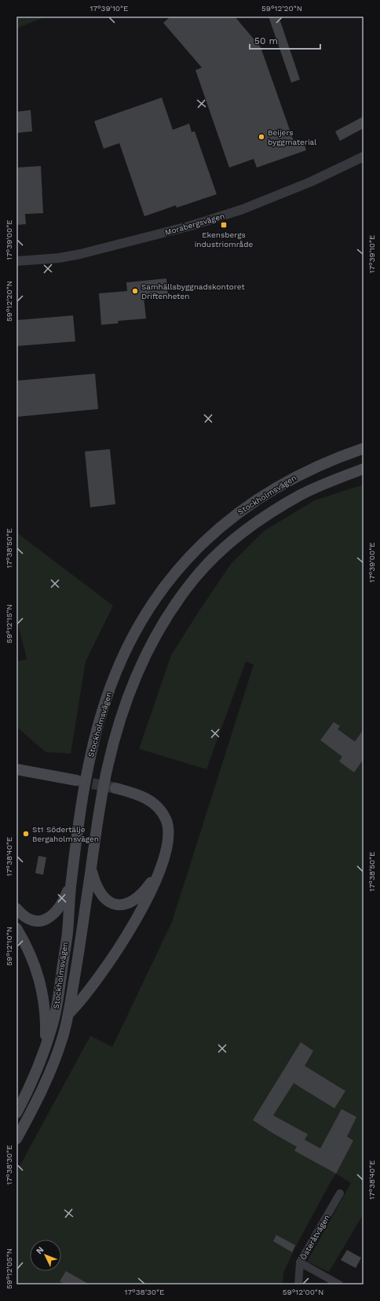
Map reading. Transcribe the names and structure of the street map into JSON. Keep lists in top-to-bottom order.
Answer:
{
  "streets": {
    "main road": ["Stockholmsvägen"],
    "street": ["Morabergsvägen", "Österåtvägen"]
  },
  "places": {
    "other": ["Beijers byggmaterial", "Samhällsbyggnadskontoret Driftenheten", "St1 Södertälje Bergaholmsvägen"],
    "transit": ["Ekensbergs industriområde"]
  },
  "scale_bar": "50 m",
  "north": "top left",
  "coordinates": [
    "17°39'10\"E",
    "59°12'20\"N",
    "17°39'00\"E",
    "17°38'50\"E",
    "59°12'15\"N",
    "17°38'40\"E",
    "59°12'10\"N",
    "17°38'30\"E",
    "59°12'05\"N",
    "59°12'00\"N"
  ]
}
